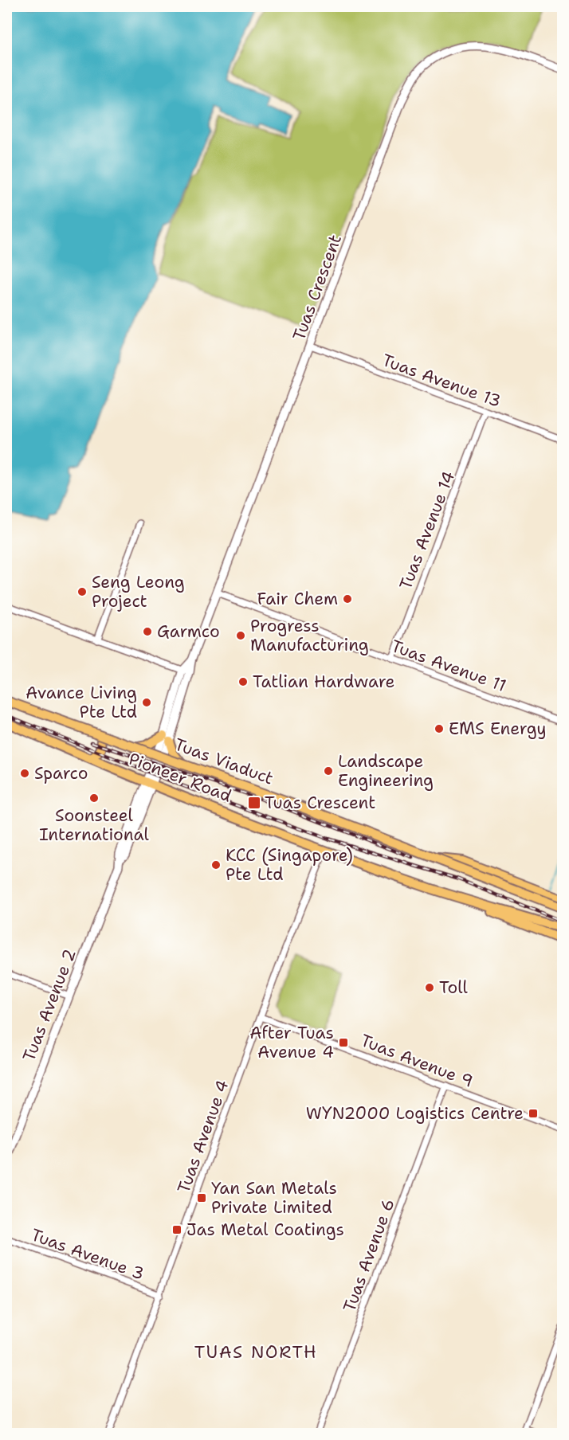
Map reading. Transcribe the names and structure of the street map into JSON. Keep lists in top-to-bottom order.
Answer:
{
  "streets": {
    "main road": ["Tuas Viaduct", "Pioneer Road"],
    "street": [
      "Tuas Crescent",
      "Tuas Avenue 13",
      "Tuas Avenue 14",
      "Tuas Avenue 11",
      "Tuas Avenue 2",
      "Tuas Avenue 9",
      "Tuas Avenue 4",
      "Tuas Avenue 3",
      "Tuas Avenue 6"
    ]
  },
  "crossings": [
    ["Tuas Crescent", "Tuas Avenue 13"],
    ["Tuas Crescent", "Tuas Avenue 11"],
    ["Tuas Crescent", "Pioneer Road"],
    ["Tuas Crescent", "Tuas Avenue 2"],
    ["Tuas Avenue 13", "Tuas Avenue 14"],
    ["Tuas Avenue 14", "Tuas Avenue 11"],
    ["Pioneer Road", "Tuas Avenue 2"],
    ["Pioneer Road", "Tuas Avenue 4"],
    ["Tuas Avenue 9", "Tuas Avenue 4"],
    ["Tuas Avenue 9", "Tuas Avenue 6"],
    ["Tuas Avenue 4", "Tuas Avenue 3"]
  ],
  "districts": ["TUAS NORTH"],
  "places": {
    "other": [
      "Seng Leong Project",
      "Fair Chem",
      "Garmco",
      "Progress Manufacturing",
      "Tatlian Hardware",
      "Avance Living Pte Ltd",
      "EMS Energy",
      "Landscape Engineering",
      "Sparco",
      "Soonsteel International",
      "KCC (Singapore) Pte Ltd",
      "Toll"
    ],
    "transit": [
      "Tuas Crescent",
      "After Tuas Avenue 4",
      "WYN2000 Logistics Centre",
      "Yan San Metals Private Limited",
      "Jas Metal Coatings"
    ]
  }
}
